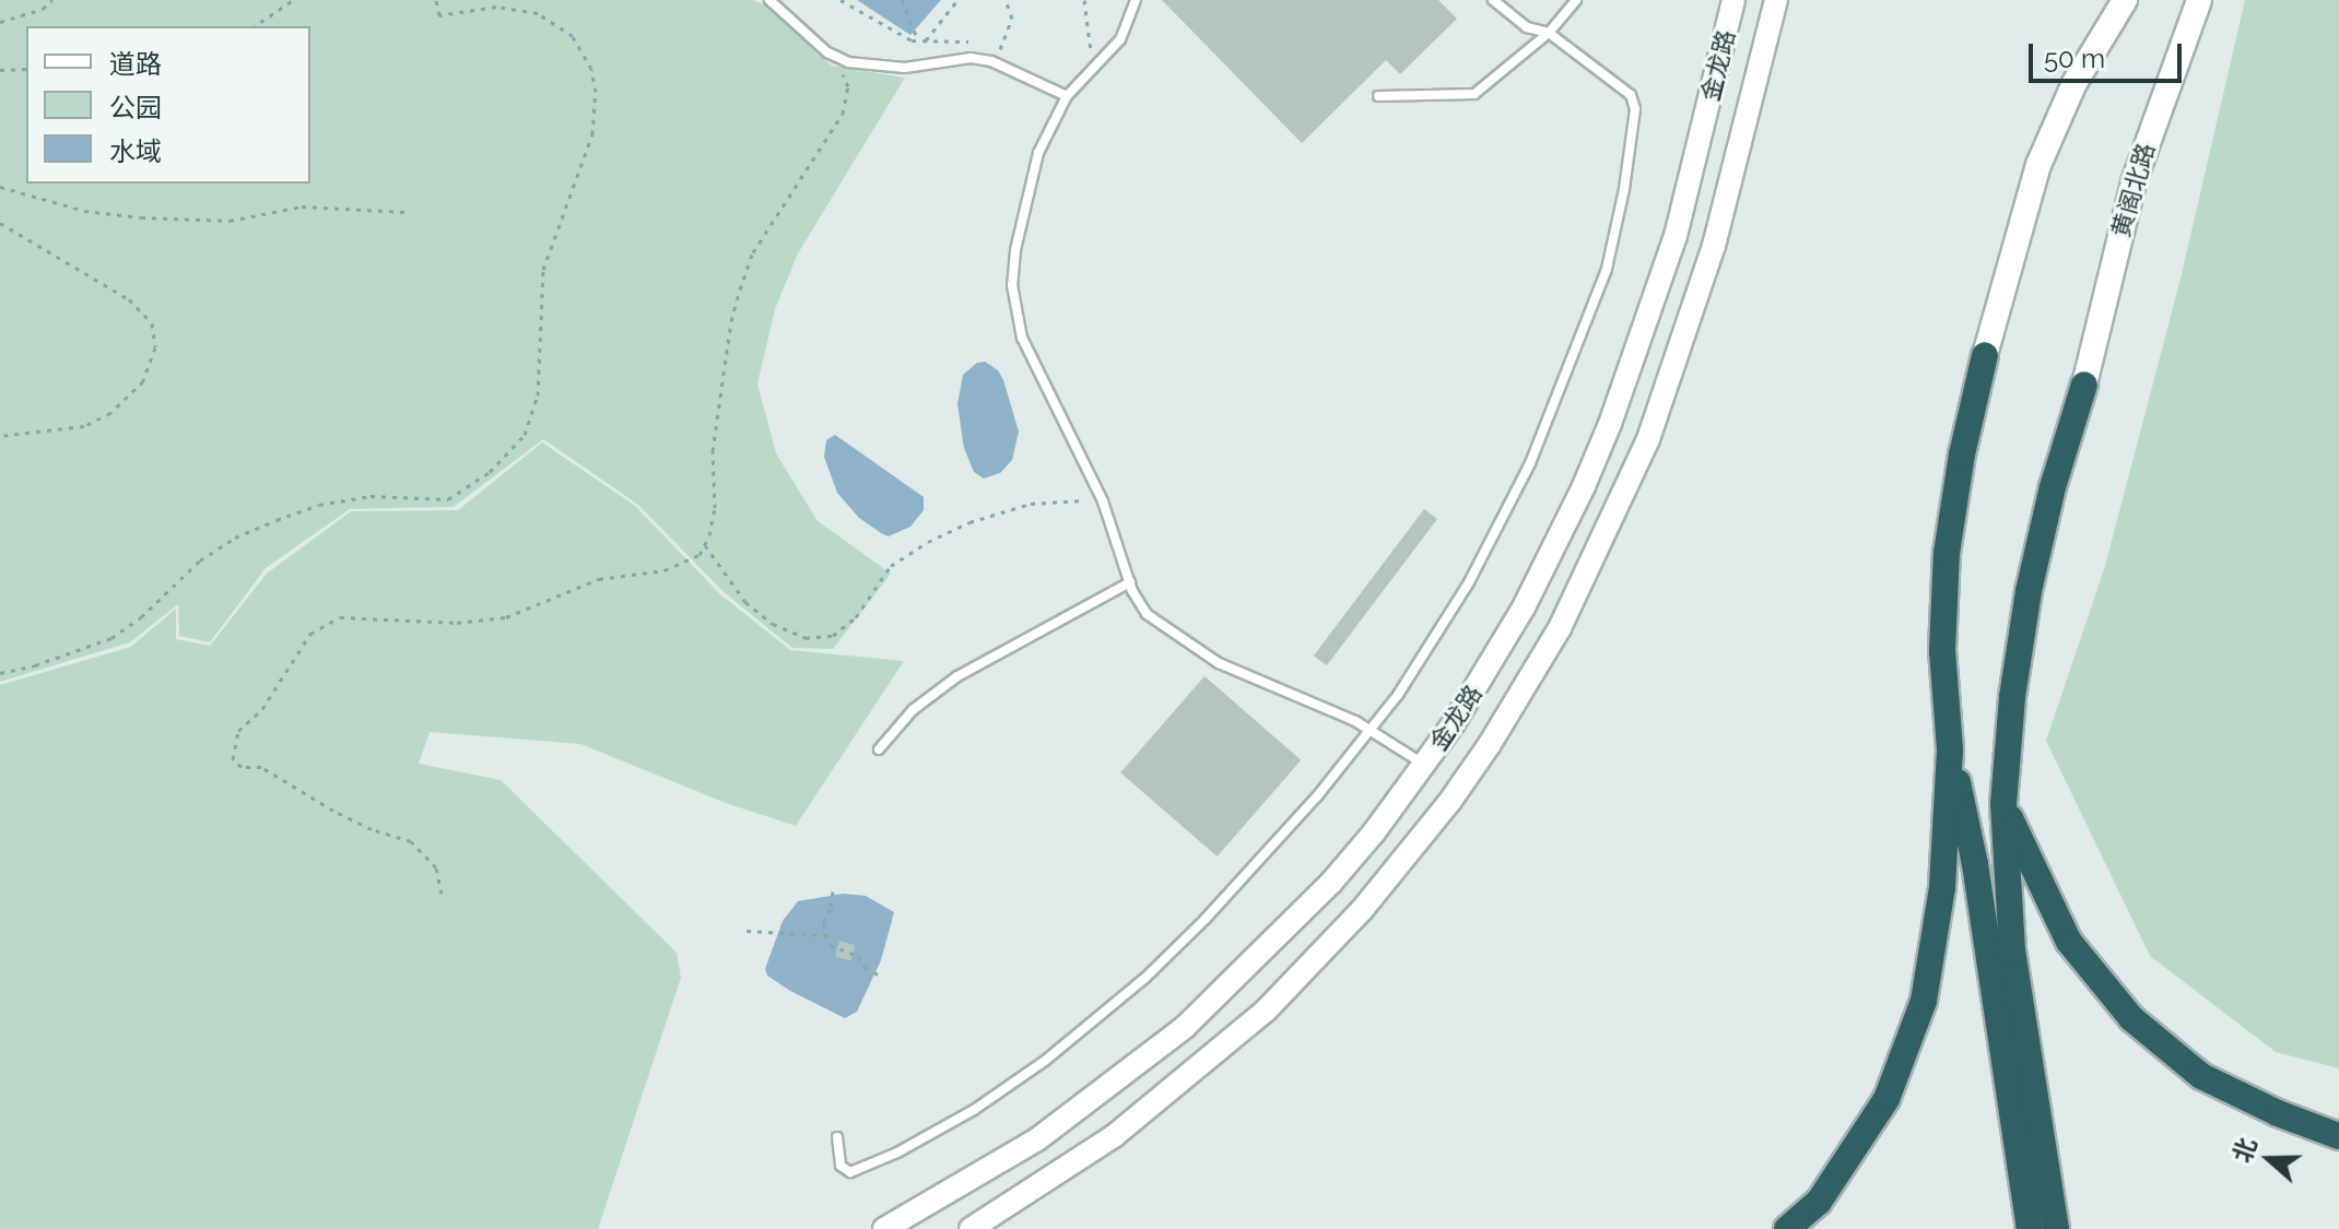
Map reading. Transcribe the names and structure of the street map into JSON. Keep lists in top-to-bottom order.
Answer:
{
  "streets": {
    "main road": ["黄阁北路"],
    "street": ["金龙路"]
  },
  "legend": ["道路", "公园", "水域"],
  "scale_bar": "50 m",
  "north": "left"
}
